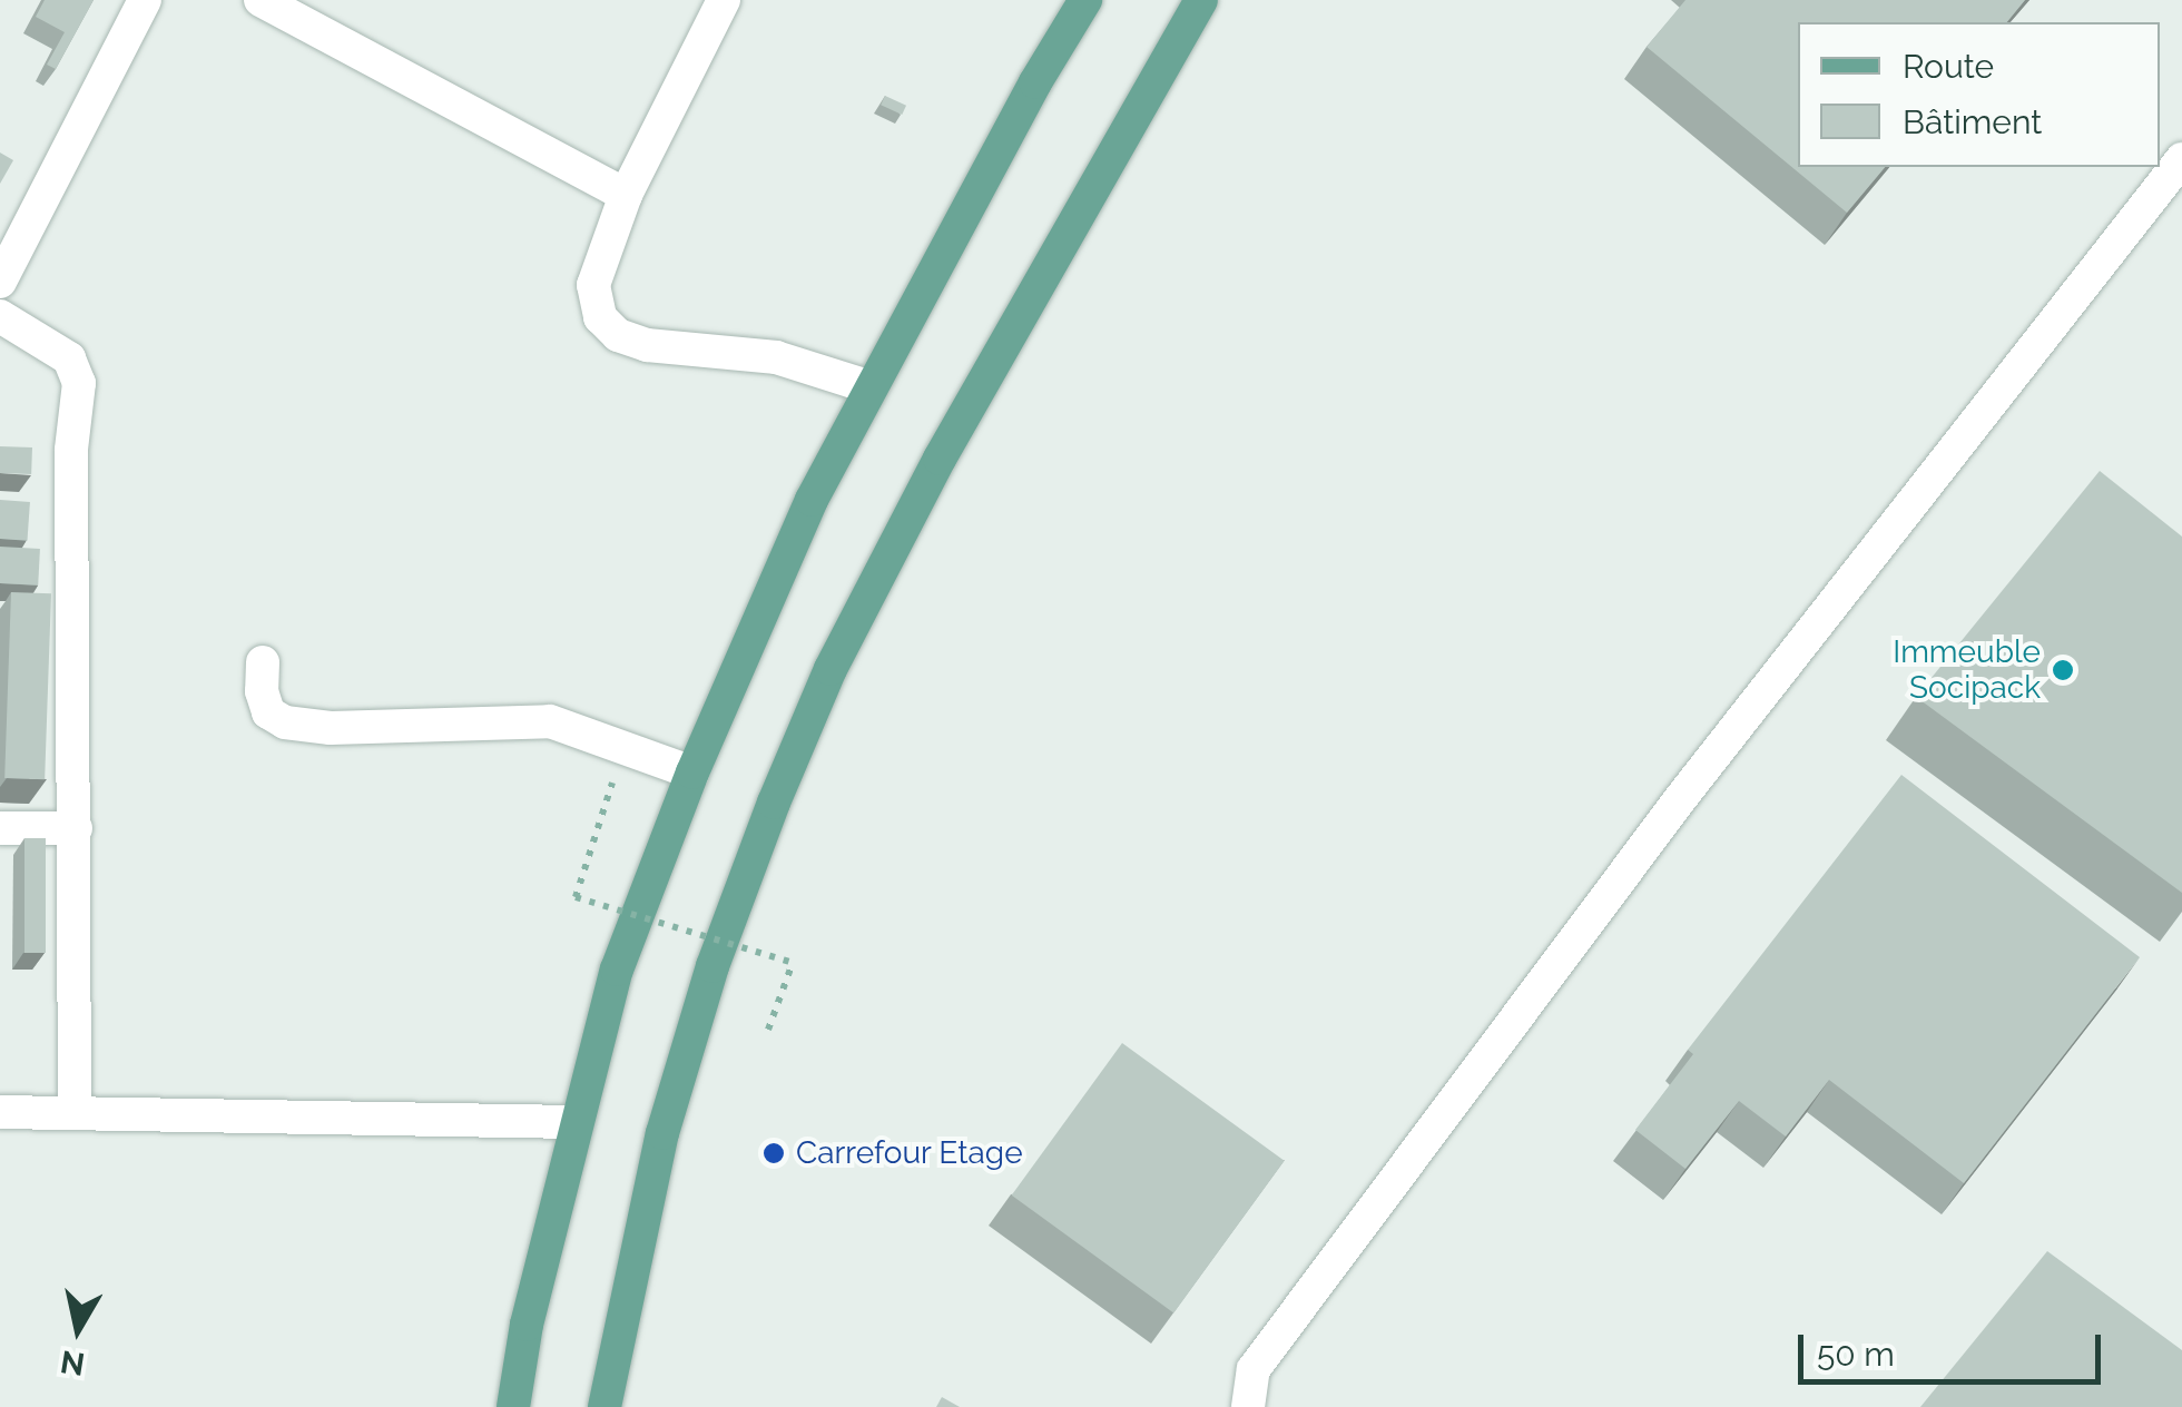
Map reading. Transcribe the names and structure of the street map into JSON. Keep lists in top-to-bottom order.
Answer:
{
  "places": ["Immeuble Socipack", "Carrefour Etage"],
  "legend": ["Route", "Bâtiment"],
  "scale_bar": "50 m",
  "north": "bottom"
}
